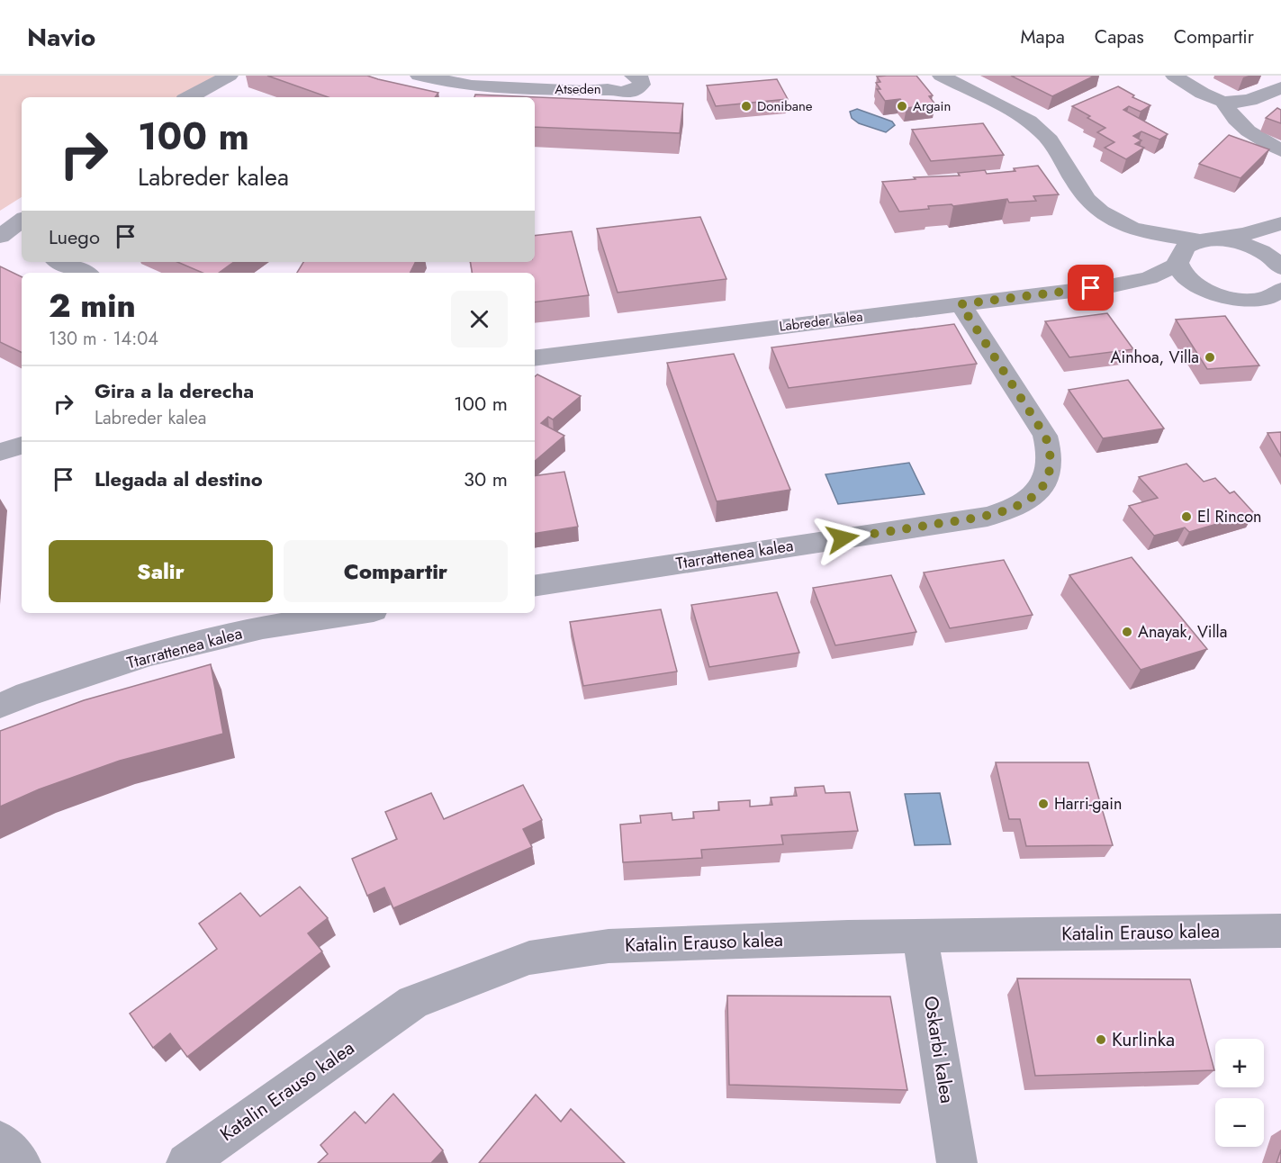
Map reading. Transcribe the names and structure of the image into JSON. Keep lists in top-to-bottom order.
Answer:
{
  "streets": {
    "street": [
      "Atseden",
      "Labreder kalea",
      "Ttarrattenea kalea",
      "Katalin Erauso kalea",
      "Oskarbi kalea"
    ]
  },
  "crossings": [
    ["Labreder kalea", "Ttarrattenea kalea"],
    ["Katalin Erauso kalea", "Oskarbi kalea"]
  ],
  "places": [
    "Donibane",
    "Argain",
    "Ainhoa, Villa",
    "El Rincon",
    "Anayak, Villa",
    "Harri-gain",
    "Kurlinka"
  ],
  "page": {
    "header": "Navio",
    "nav": ["Mapa", "Capas", "Compartir"],
    "turn": ["100 m", "Labreder kalea"],
    "then": "Luego",
    "heading": ["2 min", "130 m · 14:04"],
    "list": [
      {
        "name": "Gira a la derecha",
        "note": "Labreder kalea",
        "value": "100 m"
      },
      {
        "name": "Llegada al destino",
        "value": "30 m"
      }
    ],
    "buttons": ["Salir", "Compartir"],
    "map_buttons": ["+", "−"]
  }
}
